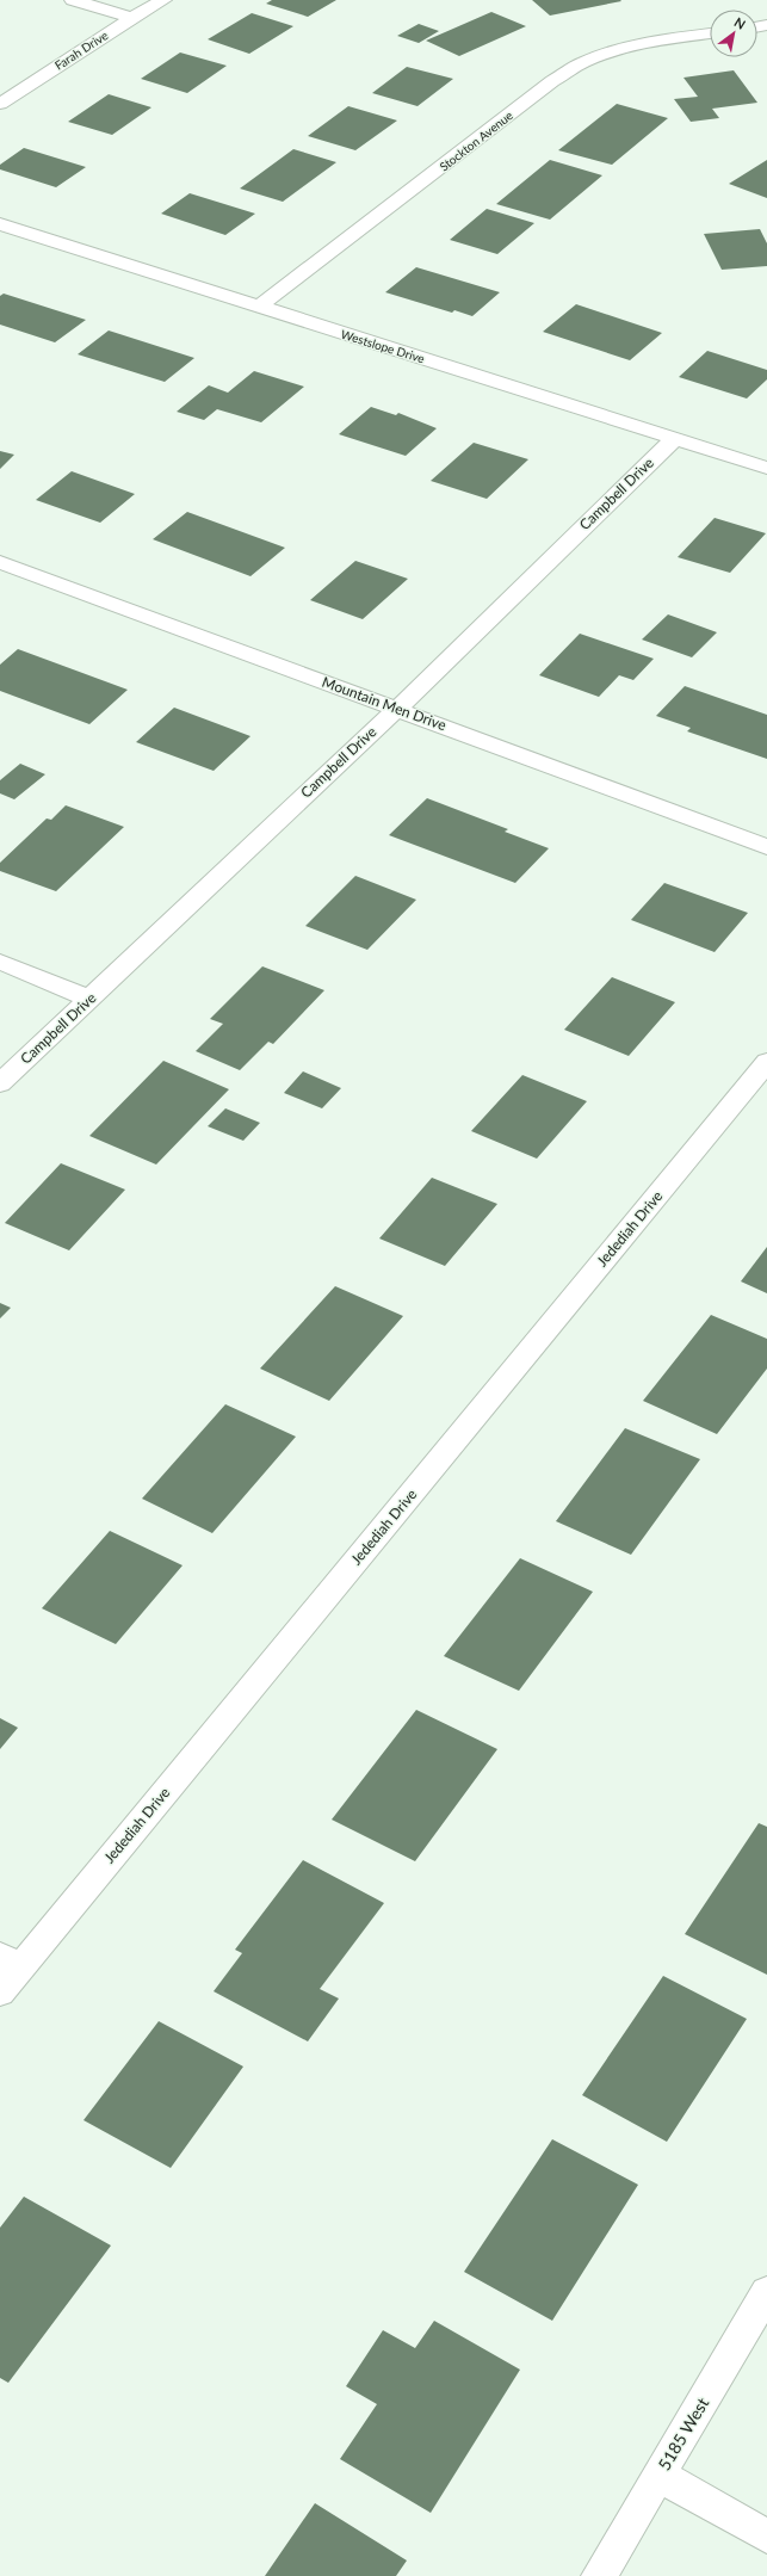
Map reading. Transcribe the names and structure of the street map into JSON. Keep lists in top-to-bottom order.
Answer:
{
  "streets": {
    "street": [
      "Farah Drive",
      "Stockton Avenue",
      "Westslope Drive",
      "Campbell Drive",
      "Mountain Men Drive",
      "Jedediah Drive",
      "5185 West"
    ]
  },
  "crossings": [
    ["Stockton Avenue", "Westslope Drive"],
    ["Westslope Drive", "Campbell Drive"],
    ["Campbell Drive", "Mountain Men Drive"]
  ],
  "north": "top right"
}
